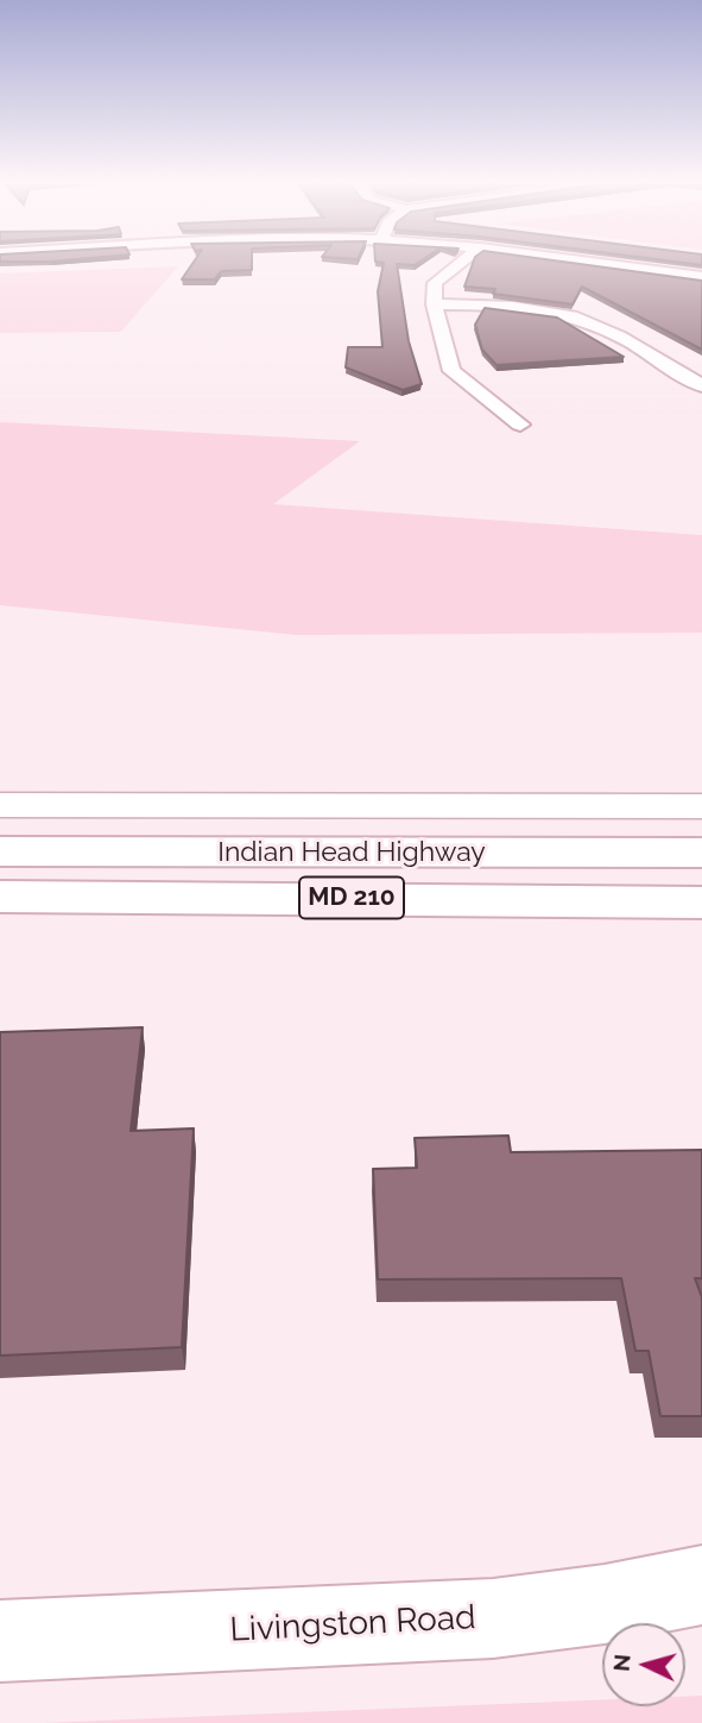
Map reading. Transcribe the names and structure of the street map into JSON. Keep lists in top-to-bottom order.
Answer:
{
  "streets": {
    "main road": ["Indian Head Highway", "MD 210", "Livingston Road"]
  },
  "north": "left"
}
